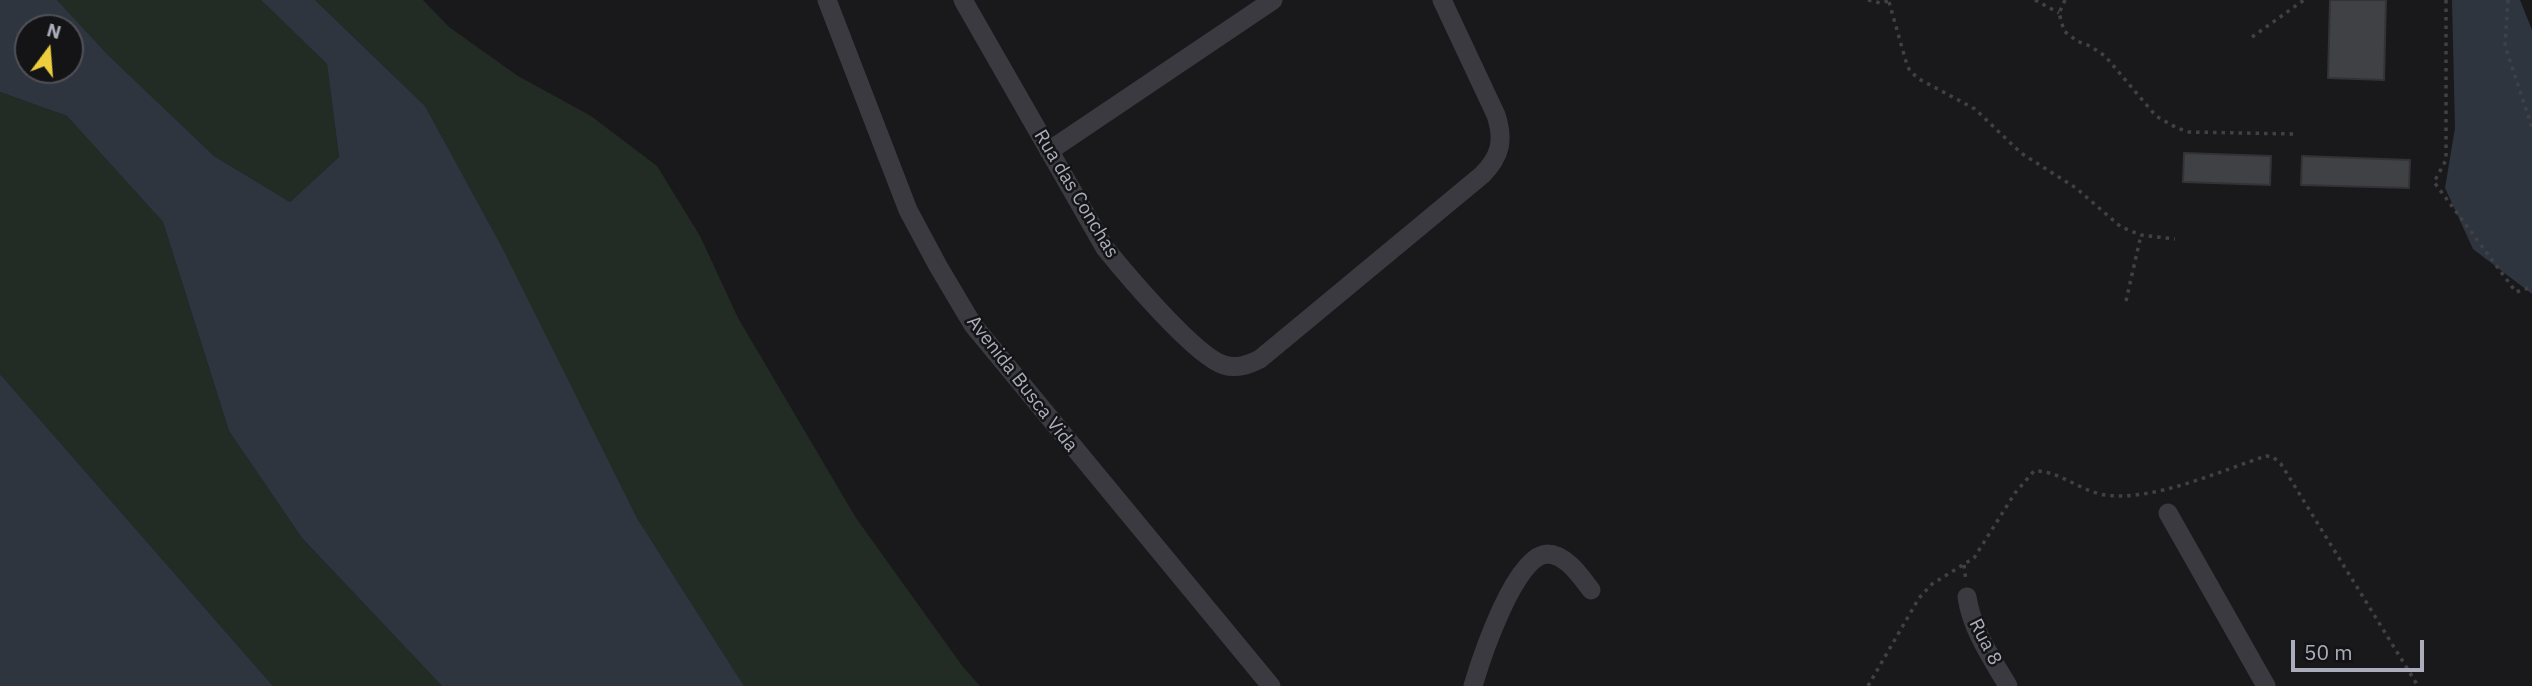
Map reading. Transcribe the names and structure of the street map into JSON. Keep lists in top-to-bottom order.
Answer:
{
  "streets": {
    "street": ["Rua das Conchas", "Avenida Busca Vida", "Rua 8"]
  },
  "scale_bar": "50 m",
  "north": "top"
}
